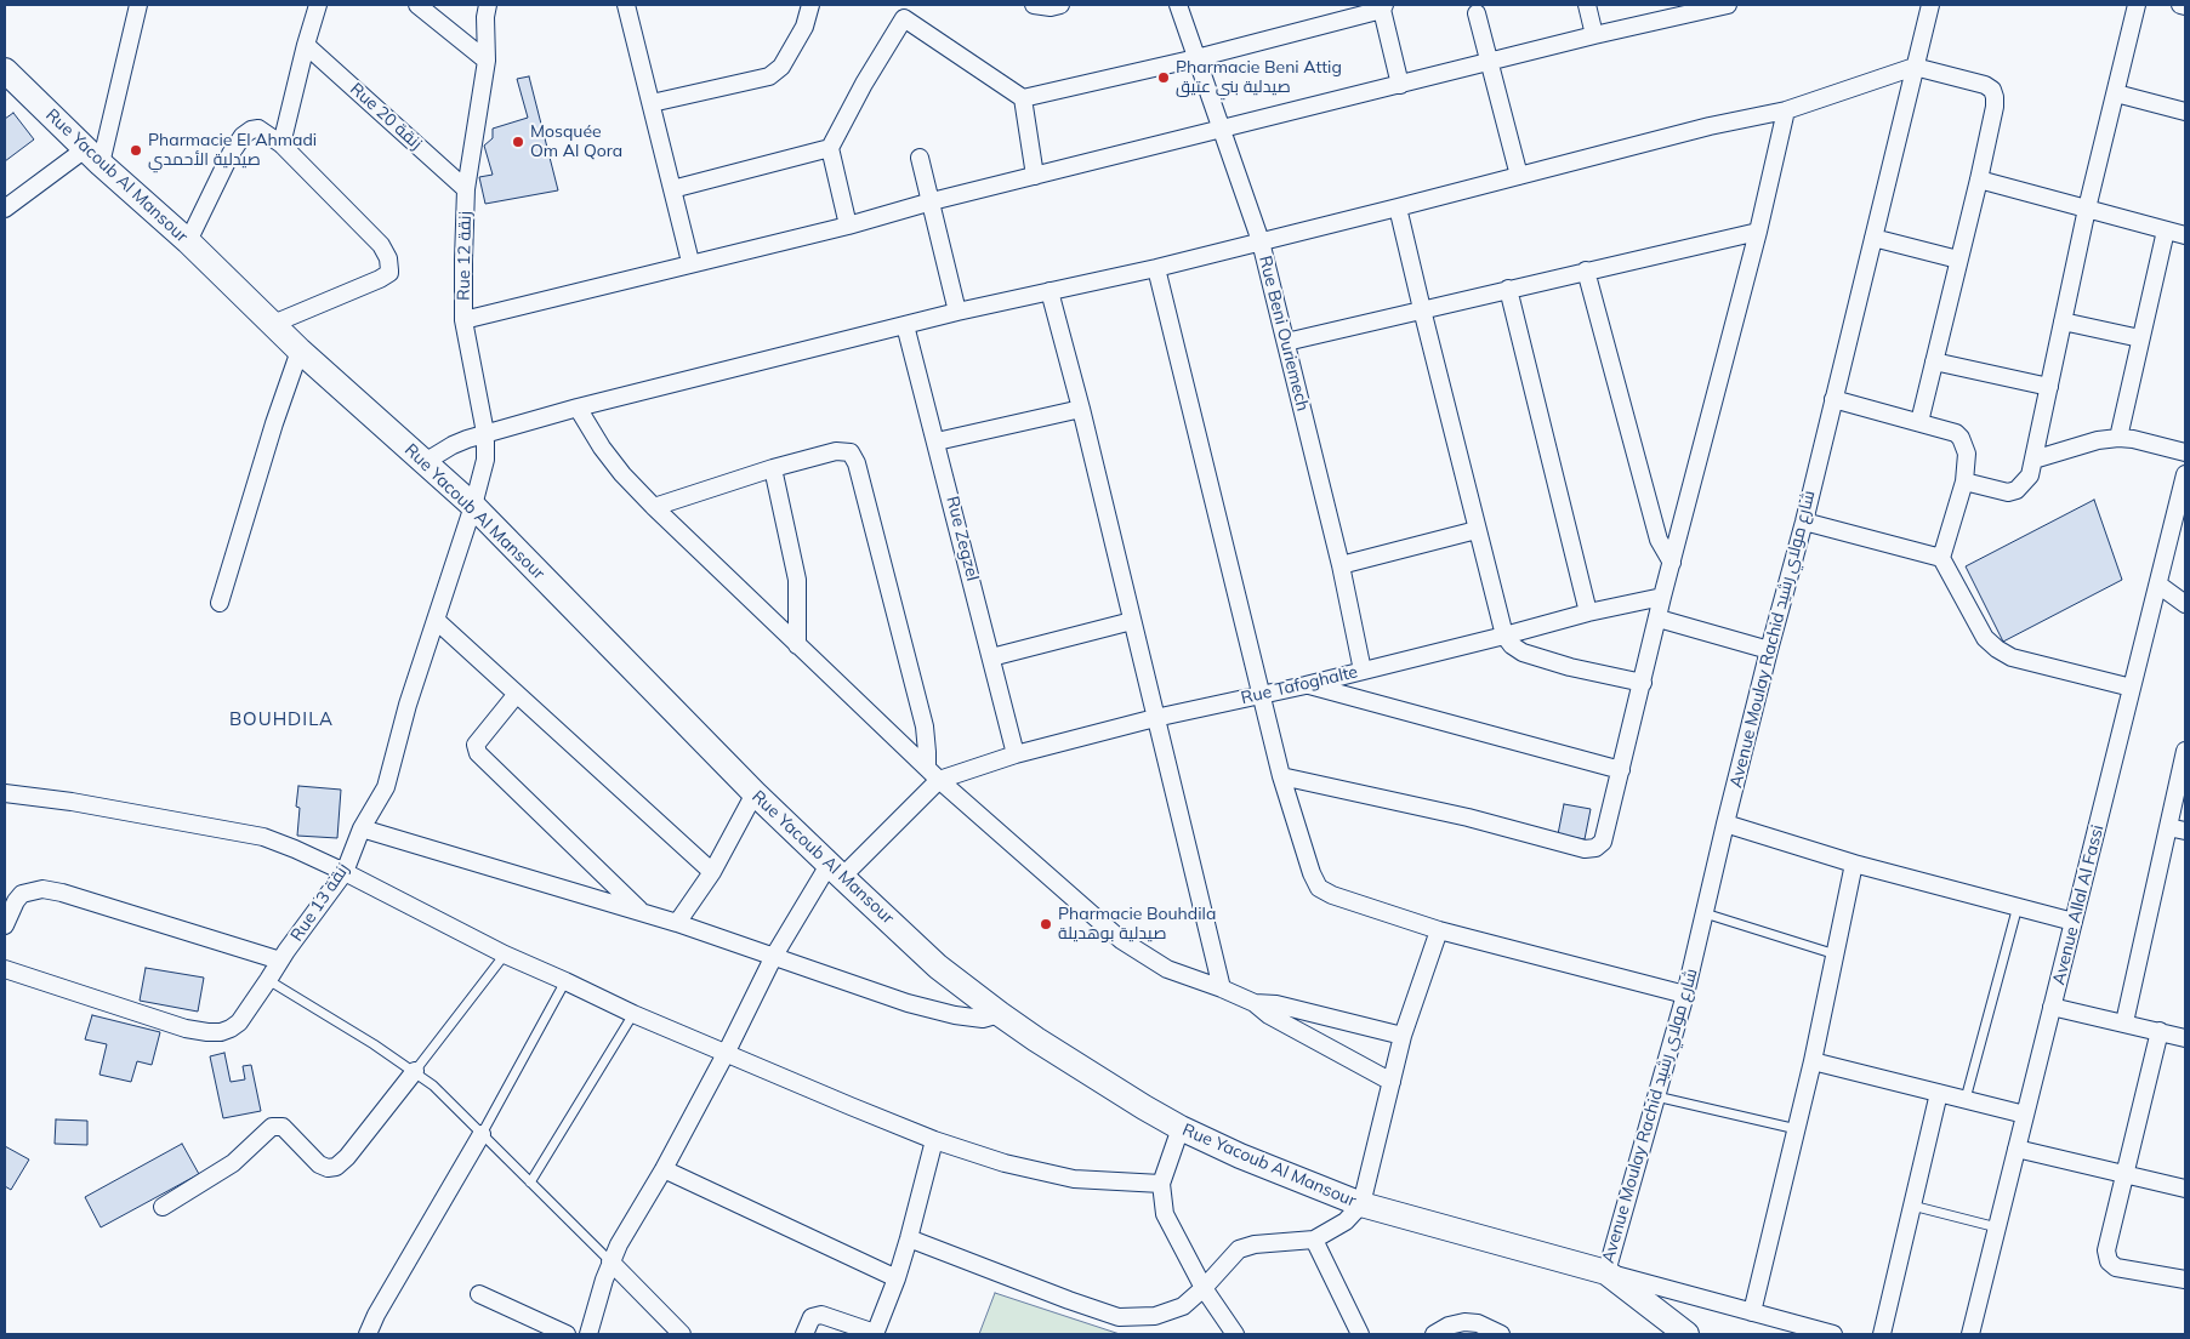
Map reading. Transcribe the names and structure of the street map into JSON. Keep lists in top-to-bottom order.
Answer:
{
  "streets": {
    "street": [
      "Rue 20 زنقة",
      "Rue Yacoub Al Mansour",
      "Rue 12 زنقة",
      "Rue Beni Ouriemech",
      "Rue Zegzel",
      "Avenue Moulay Rachid شارع مولاي رشيد",
      "Rue Tafoghalte",
      "Rue 13 زنقة",
      "Avenue Allal Al Fassi"
    ]
  },
  "crossings": [
    ["Rue 20 زنقة", "Rue 12 زنقة"],
    ["Rue Yacoub Al Mansour", "Rue 12 زنقة"],
    ["Rue Yacoub Al Mansour", "Avenue Moulay Rachid شارع مولاي رشيد"],
    ["Rue Yacoub Al Mansour", "Rue 13 زنقة"],
    ["Rue 12 زنقة", "Rue 13 زنقة"],
    ["Rue Beni Ouriemech", "Rue Tafoghalte"],
    ["Rue Zegzel", "Rue Tafoghalte"]
  ],
  "districts": ["BOUHDILA"],
  "places": [
    "Pharmacie Beni Attig صيدلية بني عتيق",
    "Mosquée Om Al Qora",
    "Pharmacie El Ahmadi صيدلية الأحمدي",
    "Pharmacie Bouhdila صيدلية بوهديلة"
  ]
}
